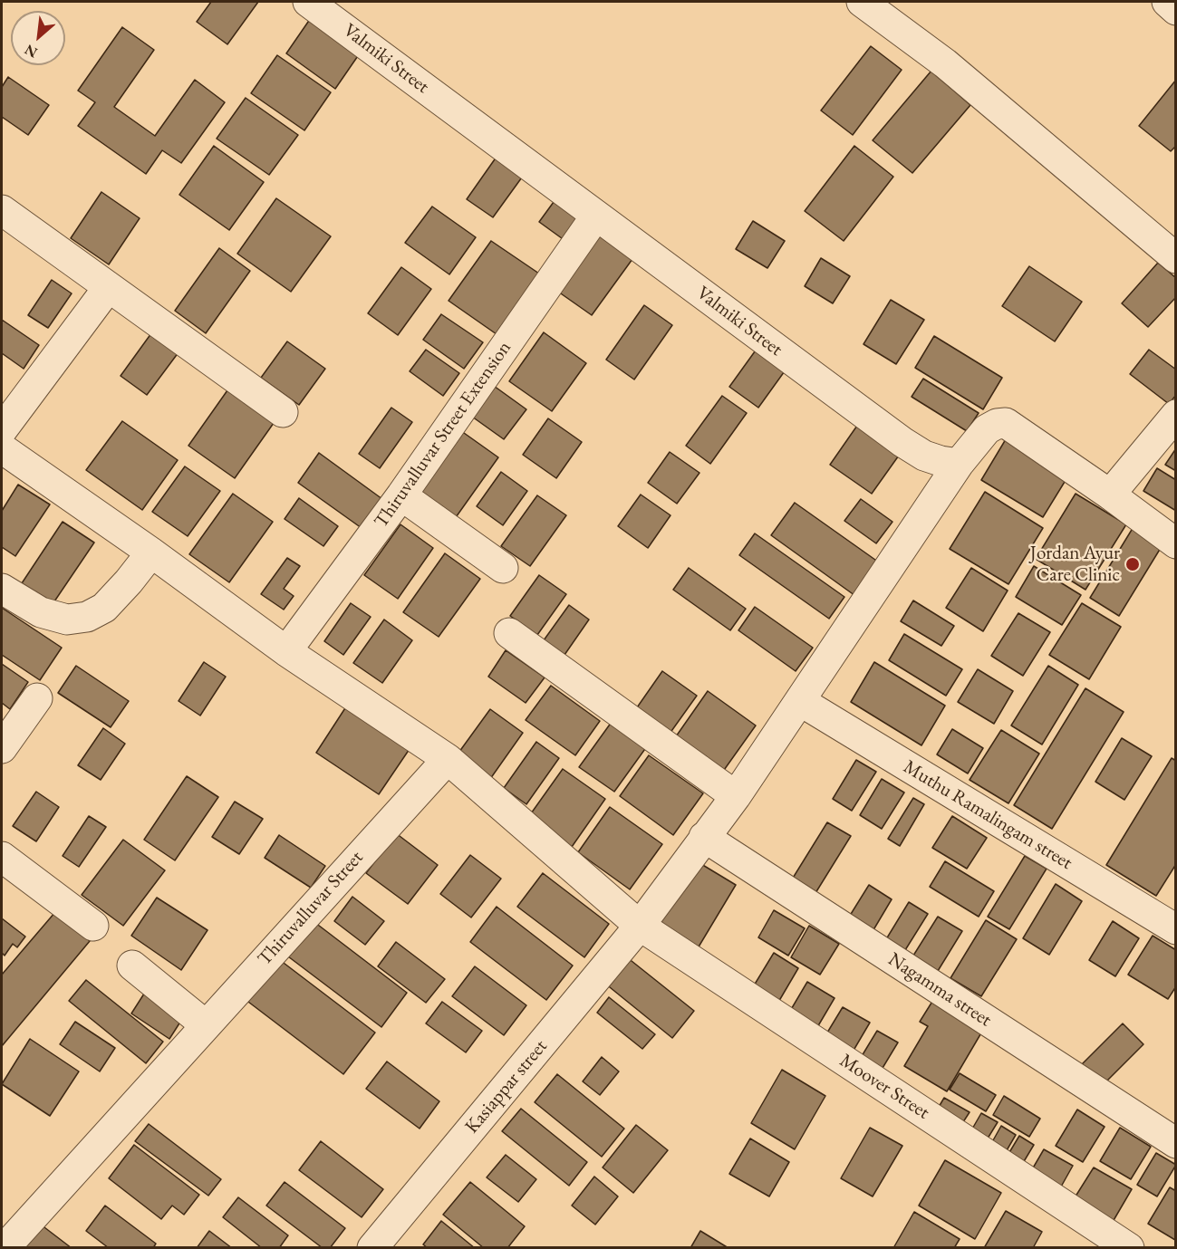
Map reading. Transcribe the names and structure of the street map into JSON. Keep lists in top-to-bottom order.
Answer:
{
  "streets": {
    "street": [
      "Valmiki Street",
      "Thiruvalluvar Street Extension",
      "Muthu Ramalingam street",
      "Thiruvalluvar Street",
      "Nagamma street",
      "Kasiappar street",
      "Moover Street"
    ]
  },
  "crossings": [
    ["Valmiki Street", "Thiruvalluvar Street Extension"],
    ["Valmiki Street", "Kasiappar street"],
    ["Muthu Ramalingam street", "Kasiappar street"],
    ["Nagamma street", "Kasiappar street"],
    ["Kasiappar street", "Moover Street"]
  ],
  "places": ["Jordan Ayur Care Clinic"],
  "north": "bottom left"
}
